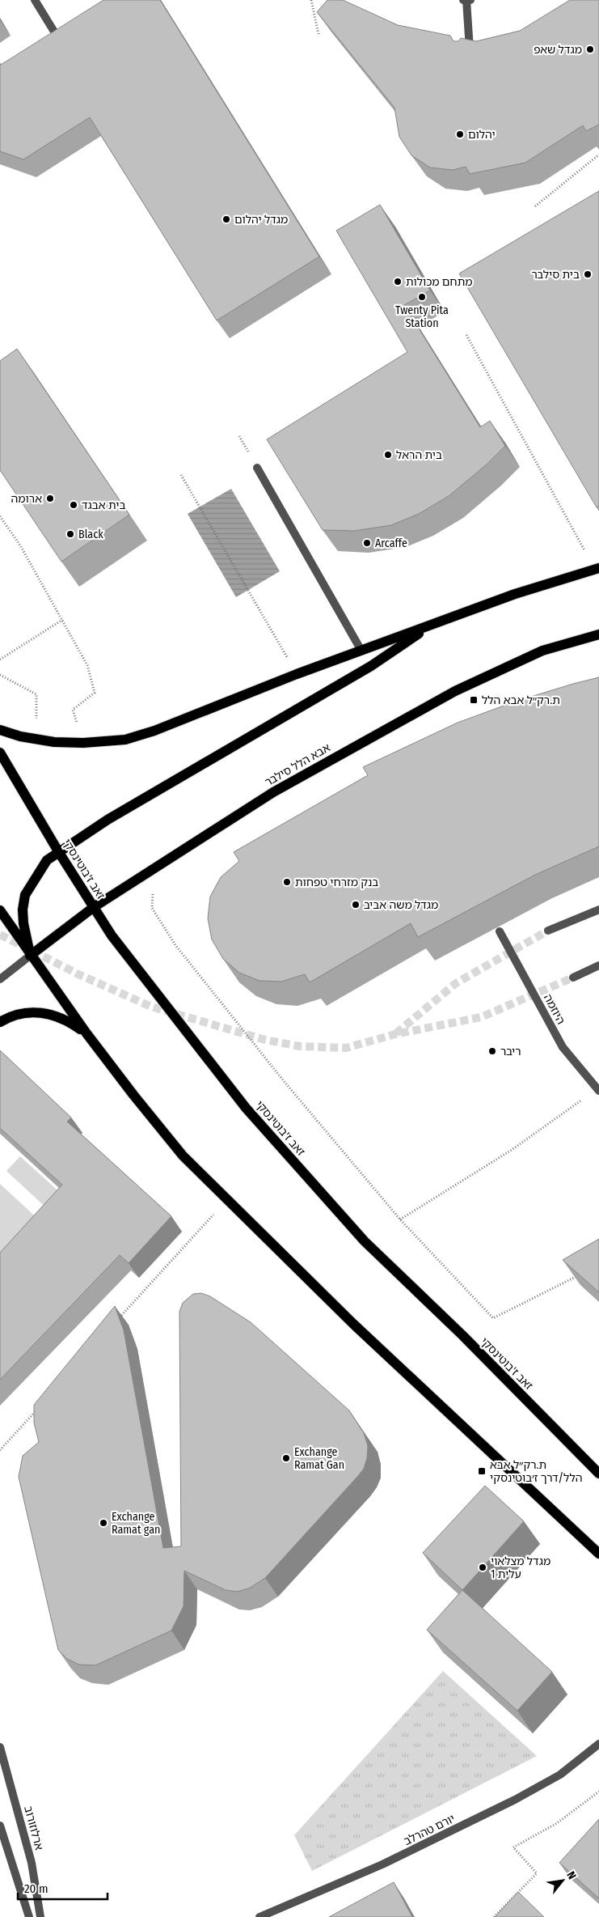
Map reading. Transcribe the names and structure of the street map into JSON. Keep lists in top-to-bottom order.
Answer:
{
  "streets": {
    "main road": ["אבא הלל סילבר", "זאב ז'בוטינסקי"],
    "street": ["היוזמה", "ארלוזורוב", "יורם טהרלב"]
  },
  "crossings": [
    ["אבא הלל סילבר", "זאב ז'בוטינסקי"]
  ],
  "places": {
    "other": [
      "מגדל שאפ",
      "יהלום",
      "מגדל יהלום",
      "בית סילבר",
      "מתחם מכולות",
      "Twenty Pita Station",
      "בית הראל",
      "ארומה",
      "בית אבגד",
      "Black",
      "Arcaffe",
      "בנק מזרחי טפחות",
      "מגדל משה אביב",
      "ריבר",
      "Exchange Ramat Gan",
      "Exchange Ramat gan",
      "מגדל מצלאוי עלית 1"
    ],
    "transit": ["ת.רק״ל אבא הלל", "ת.רק״ל אבא הלל/דרך ז׳בוטינסקי"]
  },
  "scale_bar": "20 m",
  "north": "top right"
}
